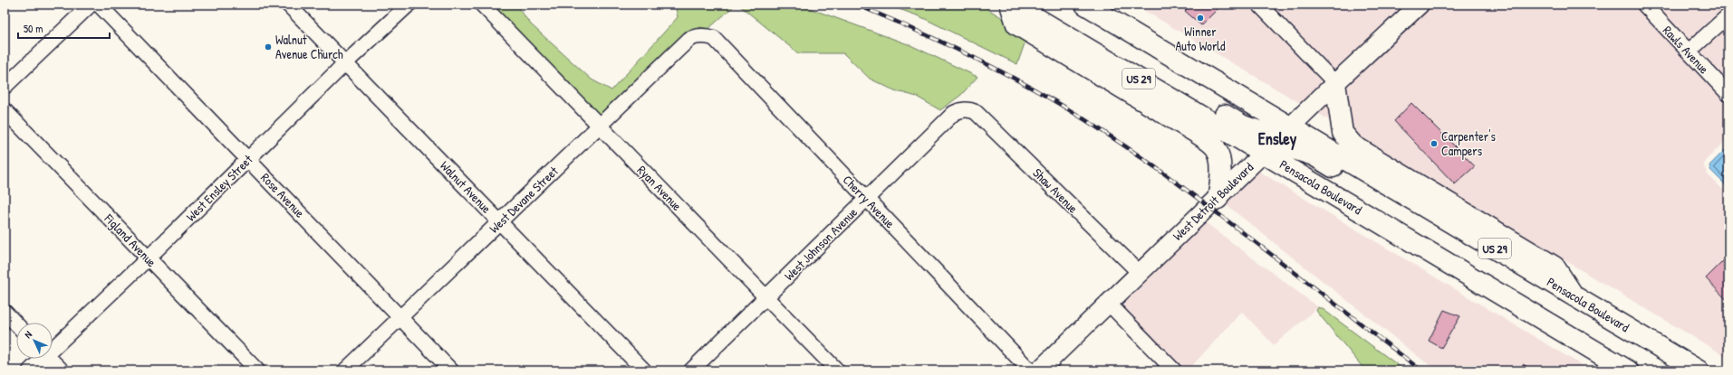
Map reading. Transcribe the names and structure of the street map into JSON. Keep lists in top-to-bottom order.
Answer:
{
  "streets": {
    "highway": ["US 29", "Pensacola Boulevard"],
    "street": [
      "Rawls Avenue",
      "Walnut Avenue",
      "West Ensley Street",
      "Ryan Avenue",
      "Shaw Avenue",
      "Rose Avenue",
      "West Devane Street",
      "Cherry Avenue",
      "West Detroit Boulevard",
      "Figland Avenue",
      "West Johnson Avenue"
    ]
  },
  "crossings": [
    ["Walnut Avenue", "West Ensley Street"],
    ["Walnut Avenue", "West Devane Street"],
    ["Pensacola Boulevard", "West Detroit Boulevard"],
    ["West Ensley Street", "Rose Avenue"],
    ["West Ensley Street", "Figland Avenue"],
    ["Ryan Avenue", "West Devane Street"],
    ["Ryan Avenue", "West Johnson Avenue"],
    ["Shaw Avenue", "West Detroit Boulevard"],
    ["Shaw Avenue", "West Johnson Avenue"],
    ["Rose Avenue", "West Devane Street"],
    ["West Devane Street", "Cherry Avenue"],
    ["Cherry Avenue", "West Johnson Avenue"]
  ],
  "districts": ["Ensley"],
  "places": ["Winner Auto World", "Walnut Avenue Church", "Carpenter's Campers"],
  "scale_bar": "50 m",
  "north": "top left"
}
